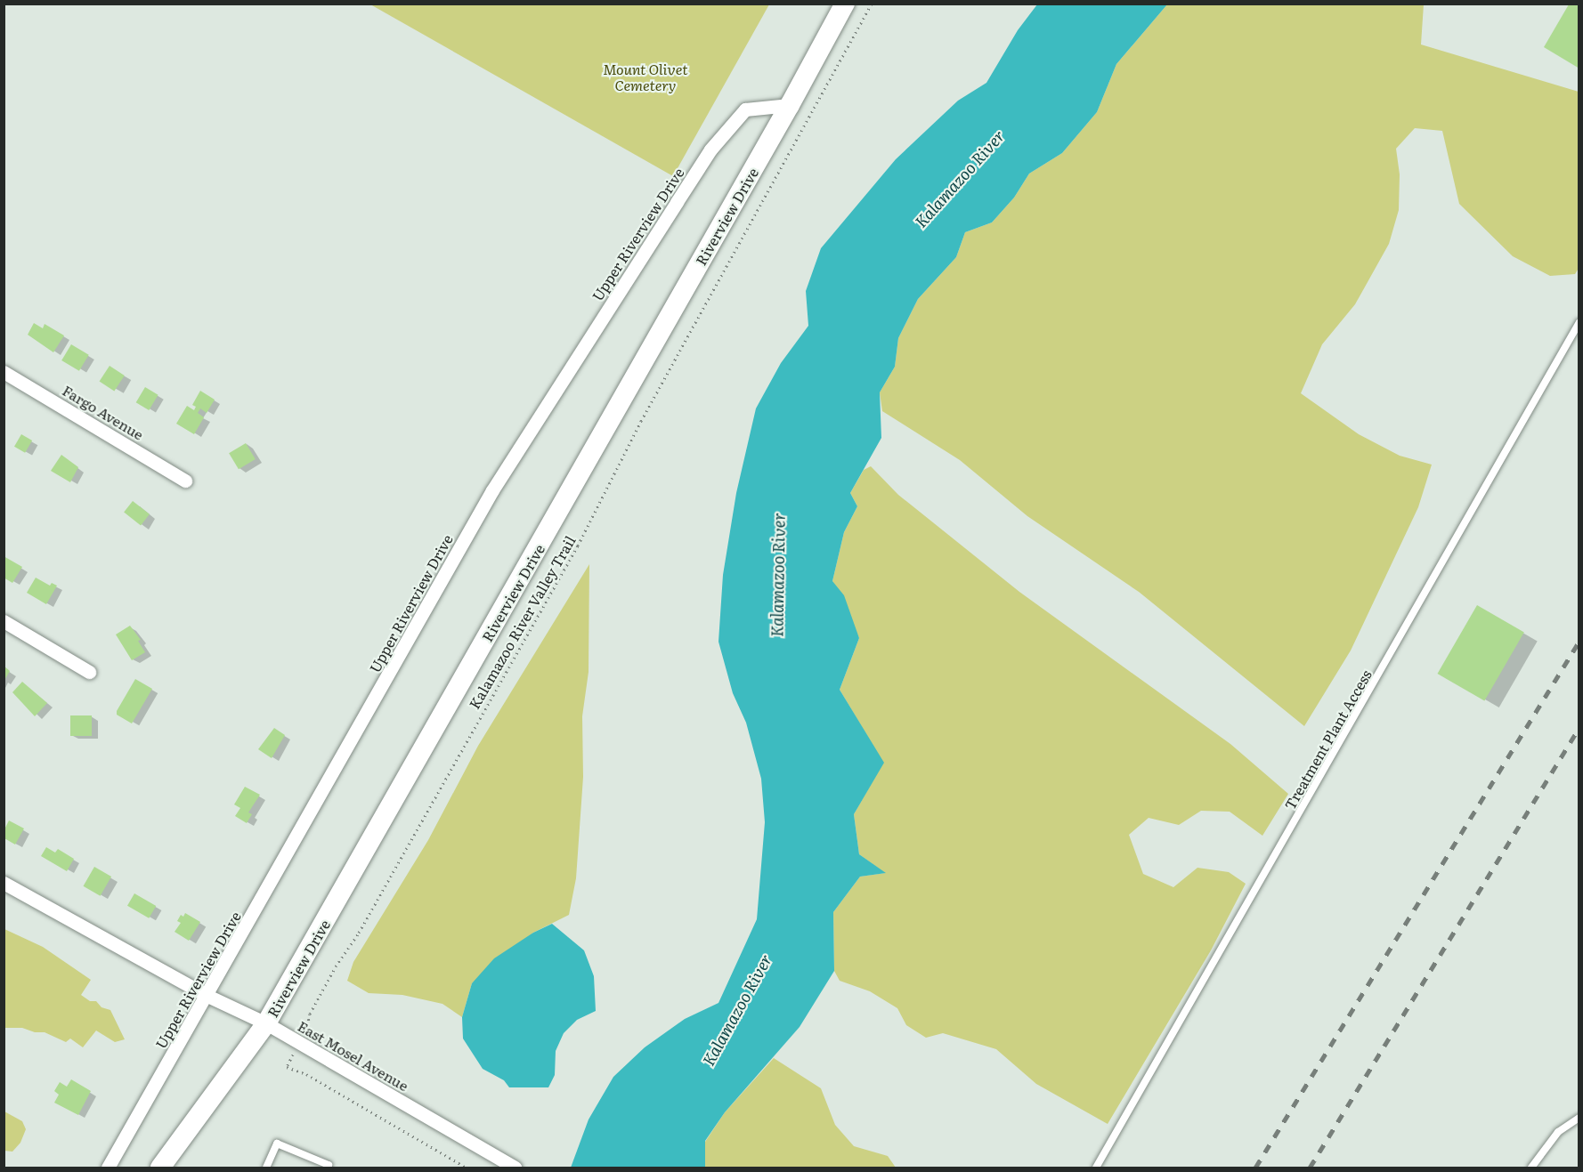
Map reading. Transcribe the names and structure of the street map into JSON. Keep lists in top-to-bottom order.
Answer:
{
  "streets": {
    "street": [
      "Riverview Drive",
      "Upper Riverview Drive",
      "Fargo Avenue",
      "East Mosel Avenue"
    ],
    "lane": ["Treatment Plant Access"],
    "path": ["Kalamazoo River Valley Trail"]
  },
  "crossings": [
    ["Riverview Drive", "Upper Riverview Drive"],
    ["Riverview Drive", "East Mosel Avenue"],
    ["Upper Riverview Drive", "East Mosel Avenue"],
    ["Kalamazoo River Valley Trail", "East Mosel Avenue"]
  ],
  "water": ["Kalamazoo River"],
  "parks": ["Mount Olivet Cemetery"]
}
